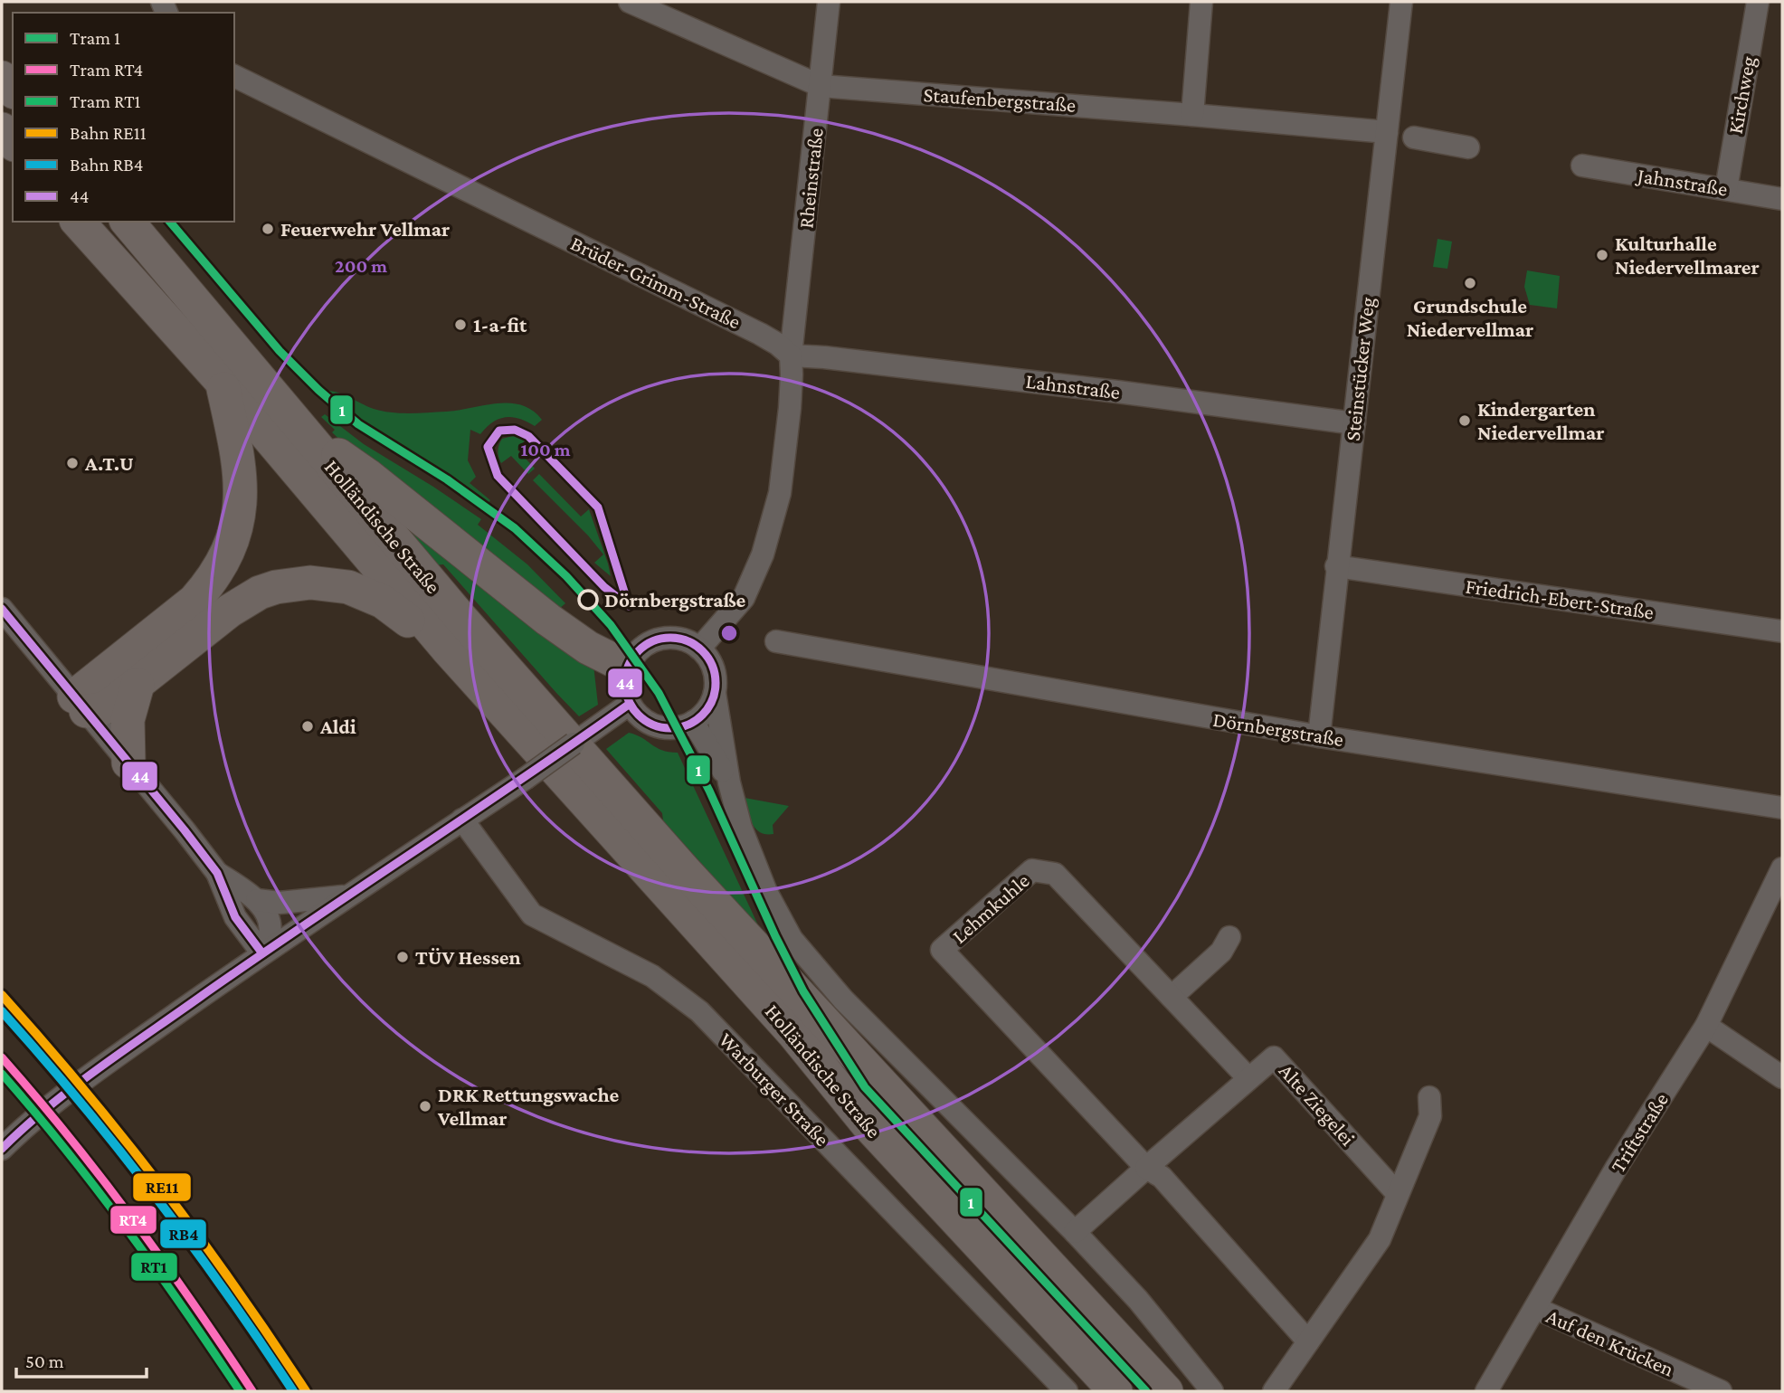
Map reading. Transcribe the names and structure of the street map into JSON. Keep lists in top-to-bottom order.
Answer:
{
  "streets": {
    "highway": ["Holländische Straße"],
    "street": [
      "Kirchweg",
      "Staufenbergstraße",
      "Rheinstraße",
      "Jahnstraße",
      "Brüder-Grimm-Straße",
      "Steinstücker Weg",
      "Lahnstraße",
      "Friedrich-Ebert-Straße",
      "Dörnbergstraße",
      "Lehmkuhle",
      "Warburger Straße",
      "Alte Ziegelei",
      "Triftstraße",
      "Auf den Krücken"
    ]
  },
  "crossings": [
    ["Kirchweg", "Jahnstraße"],
    ["Staufenbergstraße", "Rheinstraße"],
    ["Staufenbergstraße", "Steinstücker Weg"],
    ["Rheinstraße", "Brüder-Grimm-Straße"],
    ["Rheinstraße", "Lahnstraße"],
    ["Brüder-Grimm-Straße", "Lahnstraße"],
    ["Steinstücker Weg", "Lahnstraße"],
    ["Steinstücker Weg", "Friedrich-Ebert-Straße"],
    ["Steinstücker Weg", "Dörnbergstraße"],
    ["Lehmkuhle", "Alte Ziegelei"],
    ["Triftstraße", "Auf den Krücken"]
  ],
  "places": [
    "Feuerwehr Vellmar",
    "Kulturhalle Niedervellmarer",
    "Grundschule Niedervellmar",
    "1-a-fit",
    "Kindergarten Niedervellmar",
    "A.T.U",
    "Dörnbergstraße",
    "Aldi",
    "TÜV Hessen",
    "DRK Rettungswache Vellmar"
  ],
  "lines": [
    "tram line 1",
    "transit line 44",
    "rail line RE11",
    "rail line RB4",
    "tram line RT4",
    "tram line RT1"
  ],
  "legend": [
    "Tram 1",
    "Tram RT4",
    "Tram RT1",
    "Bahn RE11",
    "Bahn RB4",
    "44"
  ],
  "scale_bar": "50 m",
  "rings": ["200 m", "100 m"]
}
